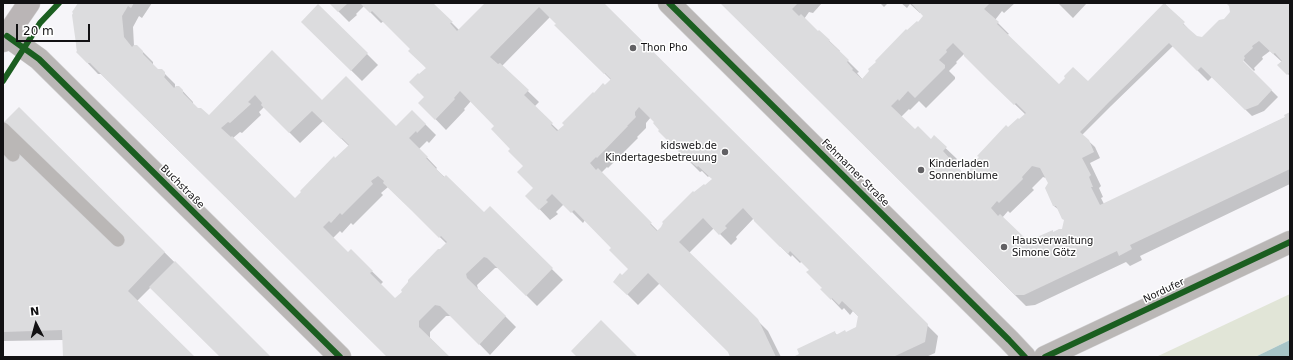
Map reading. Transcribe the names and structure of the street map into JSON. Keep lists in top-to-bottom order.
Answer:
{
  "streets": {
    "street": ["Fehmarner Straße", "Buchstraße", "Nordufer"]
  },
  "places": [
    "Thon Pho",
    "kidsweb.de Kindertagesbetreuung",
    "Kinderladen Sonnenblume",
    "Hausverwaltung Simone Götz"
  ],
  "scale_bar": "20 m",
  "north": "top"
}
